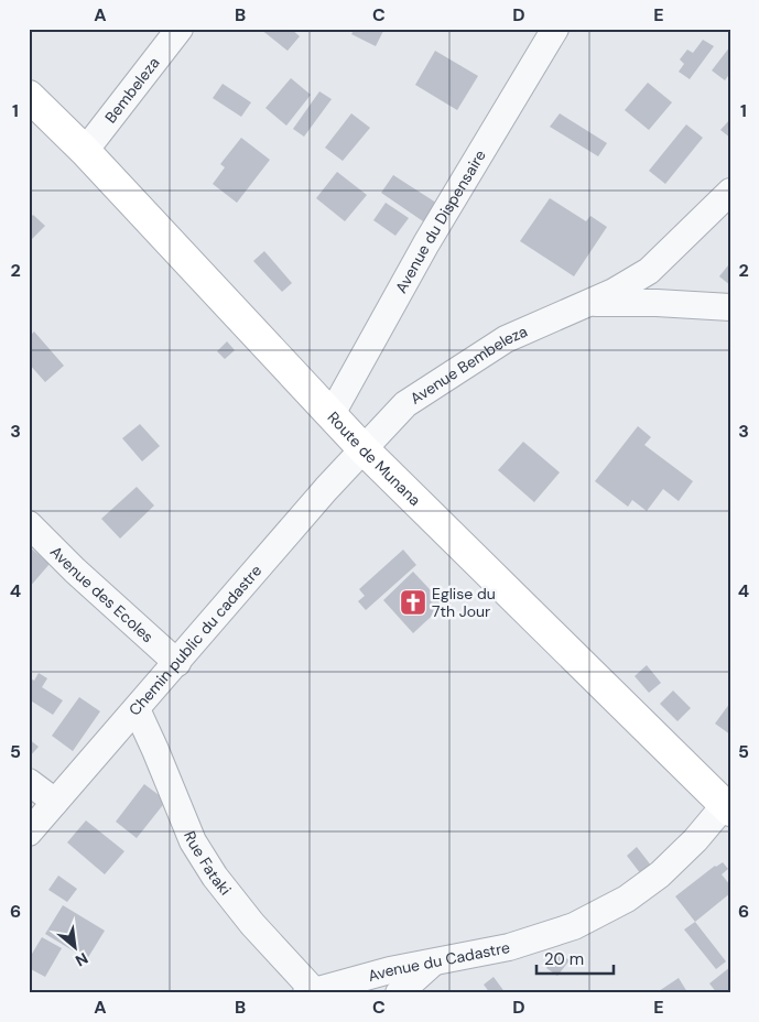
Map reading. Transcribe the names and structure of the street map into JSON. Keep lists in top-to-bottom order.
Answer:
{
  "streets": {
    "main road": ["Route de Munana"],
    "street": [
      "Bembeleza",
      "Avenue du Dispensaire",
      "Avenue Bembeleza",
      "Avenue des Ecoles",
      "Chemin public du cadastre",
      "Rue Fataki",
      "Avenue du Cadastre"
    ]
  },
  "crossings": [
    ["Bembeleza", "Route de Munana"],
    ["Avenue du Dispensaire", "Route de Munana"],
    ["Avenue Bembeleza", "Route de Munana"],
    ["Avenue Bembeleza", "Chemin public du cadastre"],
    ["Route de Munana", "Chemin public du cadastre"],
    ["Route de Munana", "Avenue du Cadastre"],
    ["Avenue des Ecoles", "Chemin public du cadastre"],
    ["Chemin public du cadastre", "Rue Fataki"],
    ["Rue Fataki", "Avenue du Cadastre"]
  ],
  "places": {
    "church": ["Eglise du 7th Jour"]
  },
  "scale_bar": "20 m",
  "north": "bottom right",
  "grid": {
    "columns": [
      "A",
      "B",
      "C",
      "D",
      "E"
    ],
    "rows": [
      "1",
      "2",
      "3",
      "4",
      "5",
      "6"
    ]
  }
}
